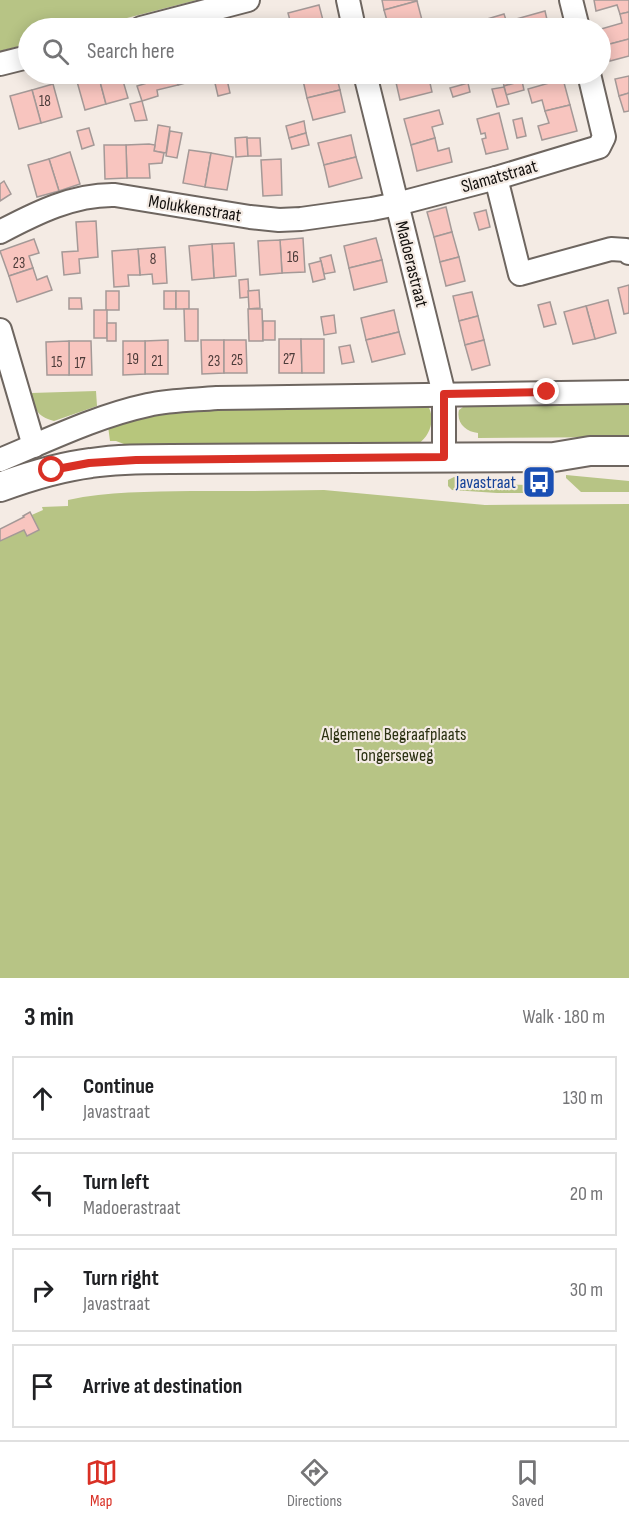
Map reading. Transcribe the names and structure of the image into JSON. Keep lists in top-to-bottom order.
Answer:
{
  "streets": {
    "street": ["Slamatstraat", "Molukkenstraat", "Madoerastraat"]
  },
  "crossings": [
    ["Slamatstraat", "Molukkenstraat"],
    ["Slamatstraat", "Madoerastraat"],
    ["Molukkenstraat", "Madoerastraat"]
  ],
  "parks": ["Algemene Begraafplaats Tongerseweg"],
  "places": {
    "bus stop": ["Javastraat"]
  },
  "house_numbers": [
    "18",
    "16",
    "8",
    "23",
    "19",
    "27",
    "25",
    "21",
    "23",
    "15",
    "17"
  ],
  "page": {
    "search": "Search here",
    "heading": ["3 min", "Walk · 180 m"],
    "list": [
      ["Continue", "Javastraat", "130 m"],
      ["Turn left", "Madoerastraat", "20 m"],
      ["Turn right", "Javastraat", "30 m"],
      "Arrive at destination"
    ],
    "nav": ["Map", "Directions", "Saved"]
  }
}
